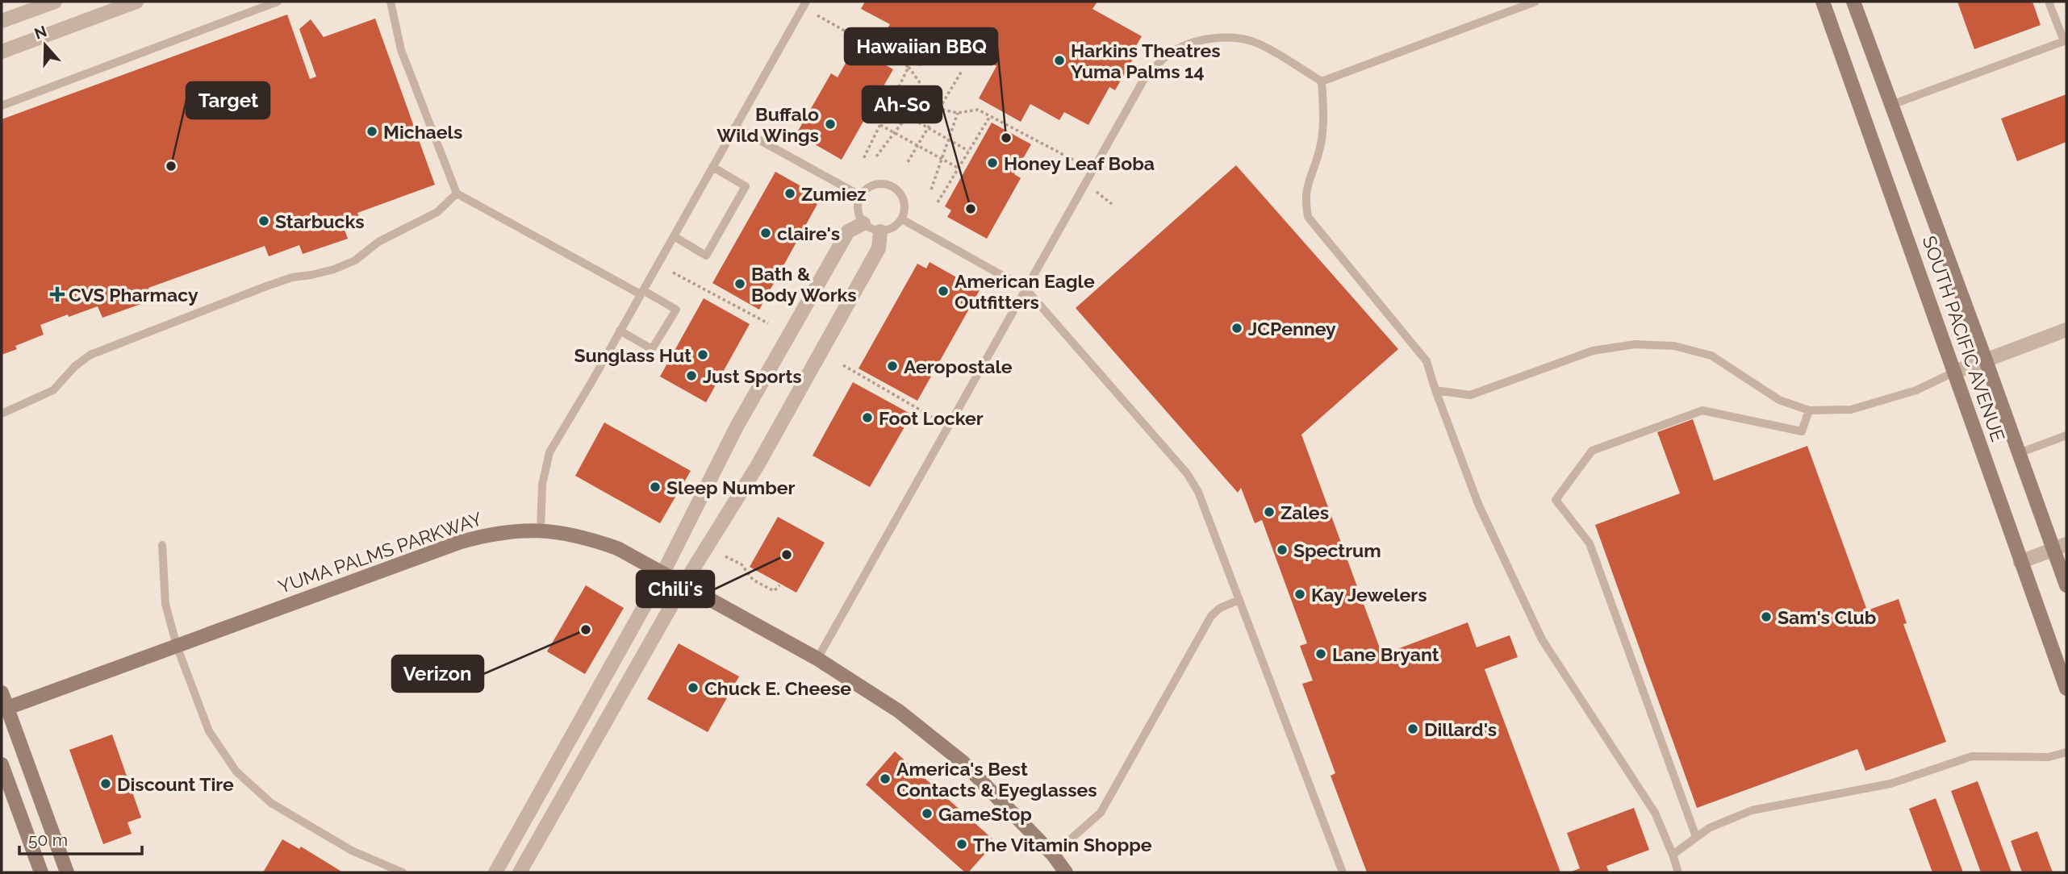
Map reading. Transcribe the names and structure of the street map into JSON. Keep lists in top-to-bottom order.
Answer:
{
  "streets": {
    "street": ["SOUTH PACIFIC AVENUE", "YUMA PALMS PARKWAY"]
  },
  "places": {
    "other": [
      "Harkins Theatres Yuma Palms 14",
      "Buffalo Wild Wings",
      "Michaels",
      "Hawaiian BBQ",
      "Honey Leaf Boba",
      "Target",
      "Zumiez",
      "Ah-So",
      "Starbucks",
      "claire's",
      "Bath & Body Works",
      "American Eagle Outfitters",
      "JCPenney",
      "Sunglass Hut",
      "Aeropostale",
      "Just Sports",
      "Foot Locker",
      "Sleep Number",
      "Zales",
      "Spectrum",
      "Chili's",
      "Kay Jewelers",
      "Sam's Club",
      "Verizon",
      "Lane Bryant",
      "Chuck E. Cheese",
      "Dillard's",
      "America's Best Contacts & Eyeglasses",
      "Discount Tire",
      "GameStop",
      "The Vitamin Shoppe"
    ],
    "health": ["CVS Pharmacy"]
  },
  "scale_bar": "50 m",
  "north": "top"
}
